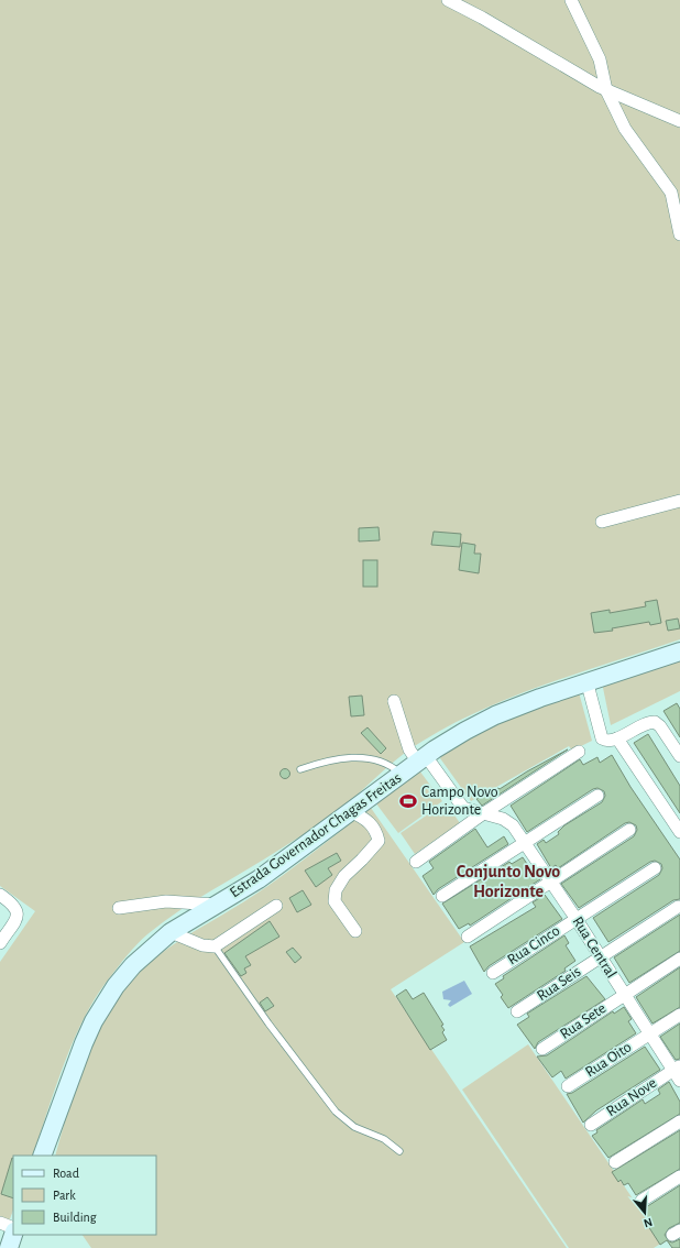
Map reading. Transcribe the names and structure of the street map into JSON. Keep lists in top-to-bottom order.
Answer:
{
  "streets": {
    "main road": ["Estrada Governador Chagas Freitas"],
    "street": [
      "Rua Cinco",
      "Rua Central",
      "Rua Seis",
      "Rua Sete",
      "Rua Oito",
      "Rua Nove"
    ]
  },
  "crossings": [
    ["Estrada Governador Chagas Freitas", "Rua Central"],
    ["Rua Cinco", "Rua Central"],
    ["Rua Central", "Rua Seis"],
    ["Rua Central", "Rua Sete"],
    ["Rua Central", "Rua Oito"],
    ["Rua Central", "Rua Nove"]
  ],
  "districts": ["Conjunto Novo Horizonte"],
  "places": {
    "sports": ["Campo Novo Horizonte"]
  },
  "legend": ["Road", "Park", "Building"],
  "north": "bottom"
}
